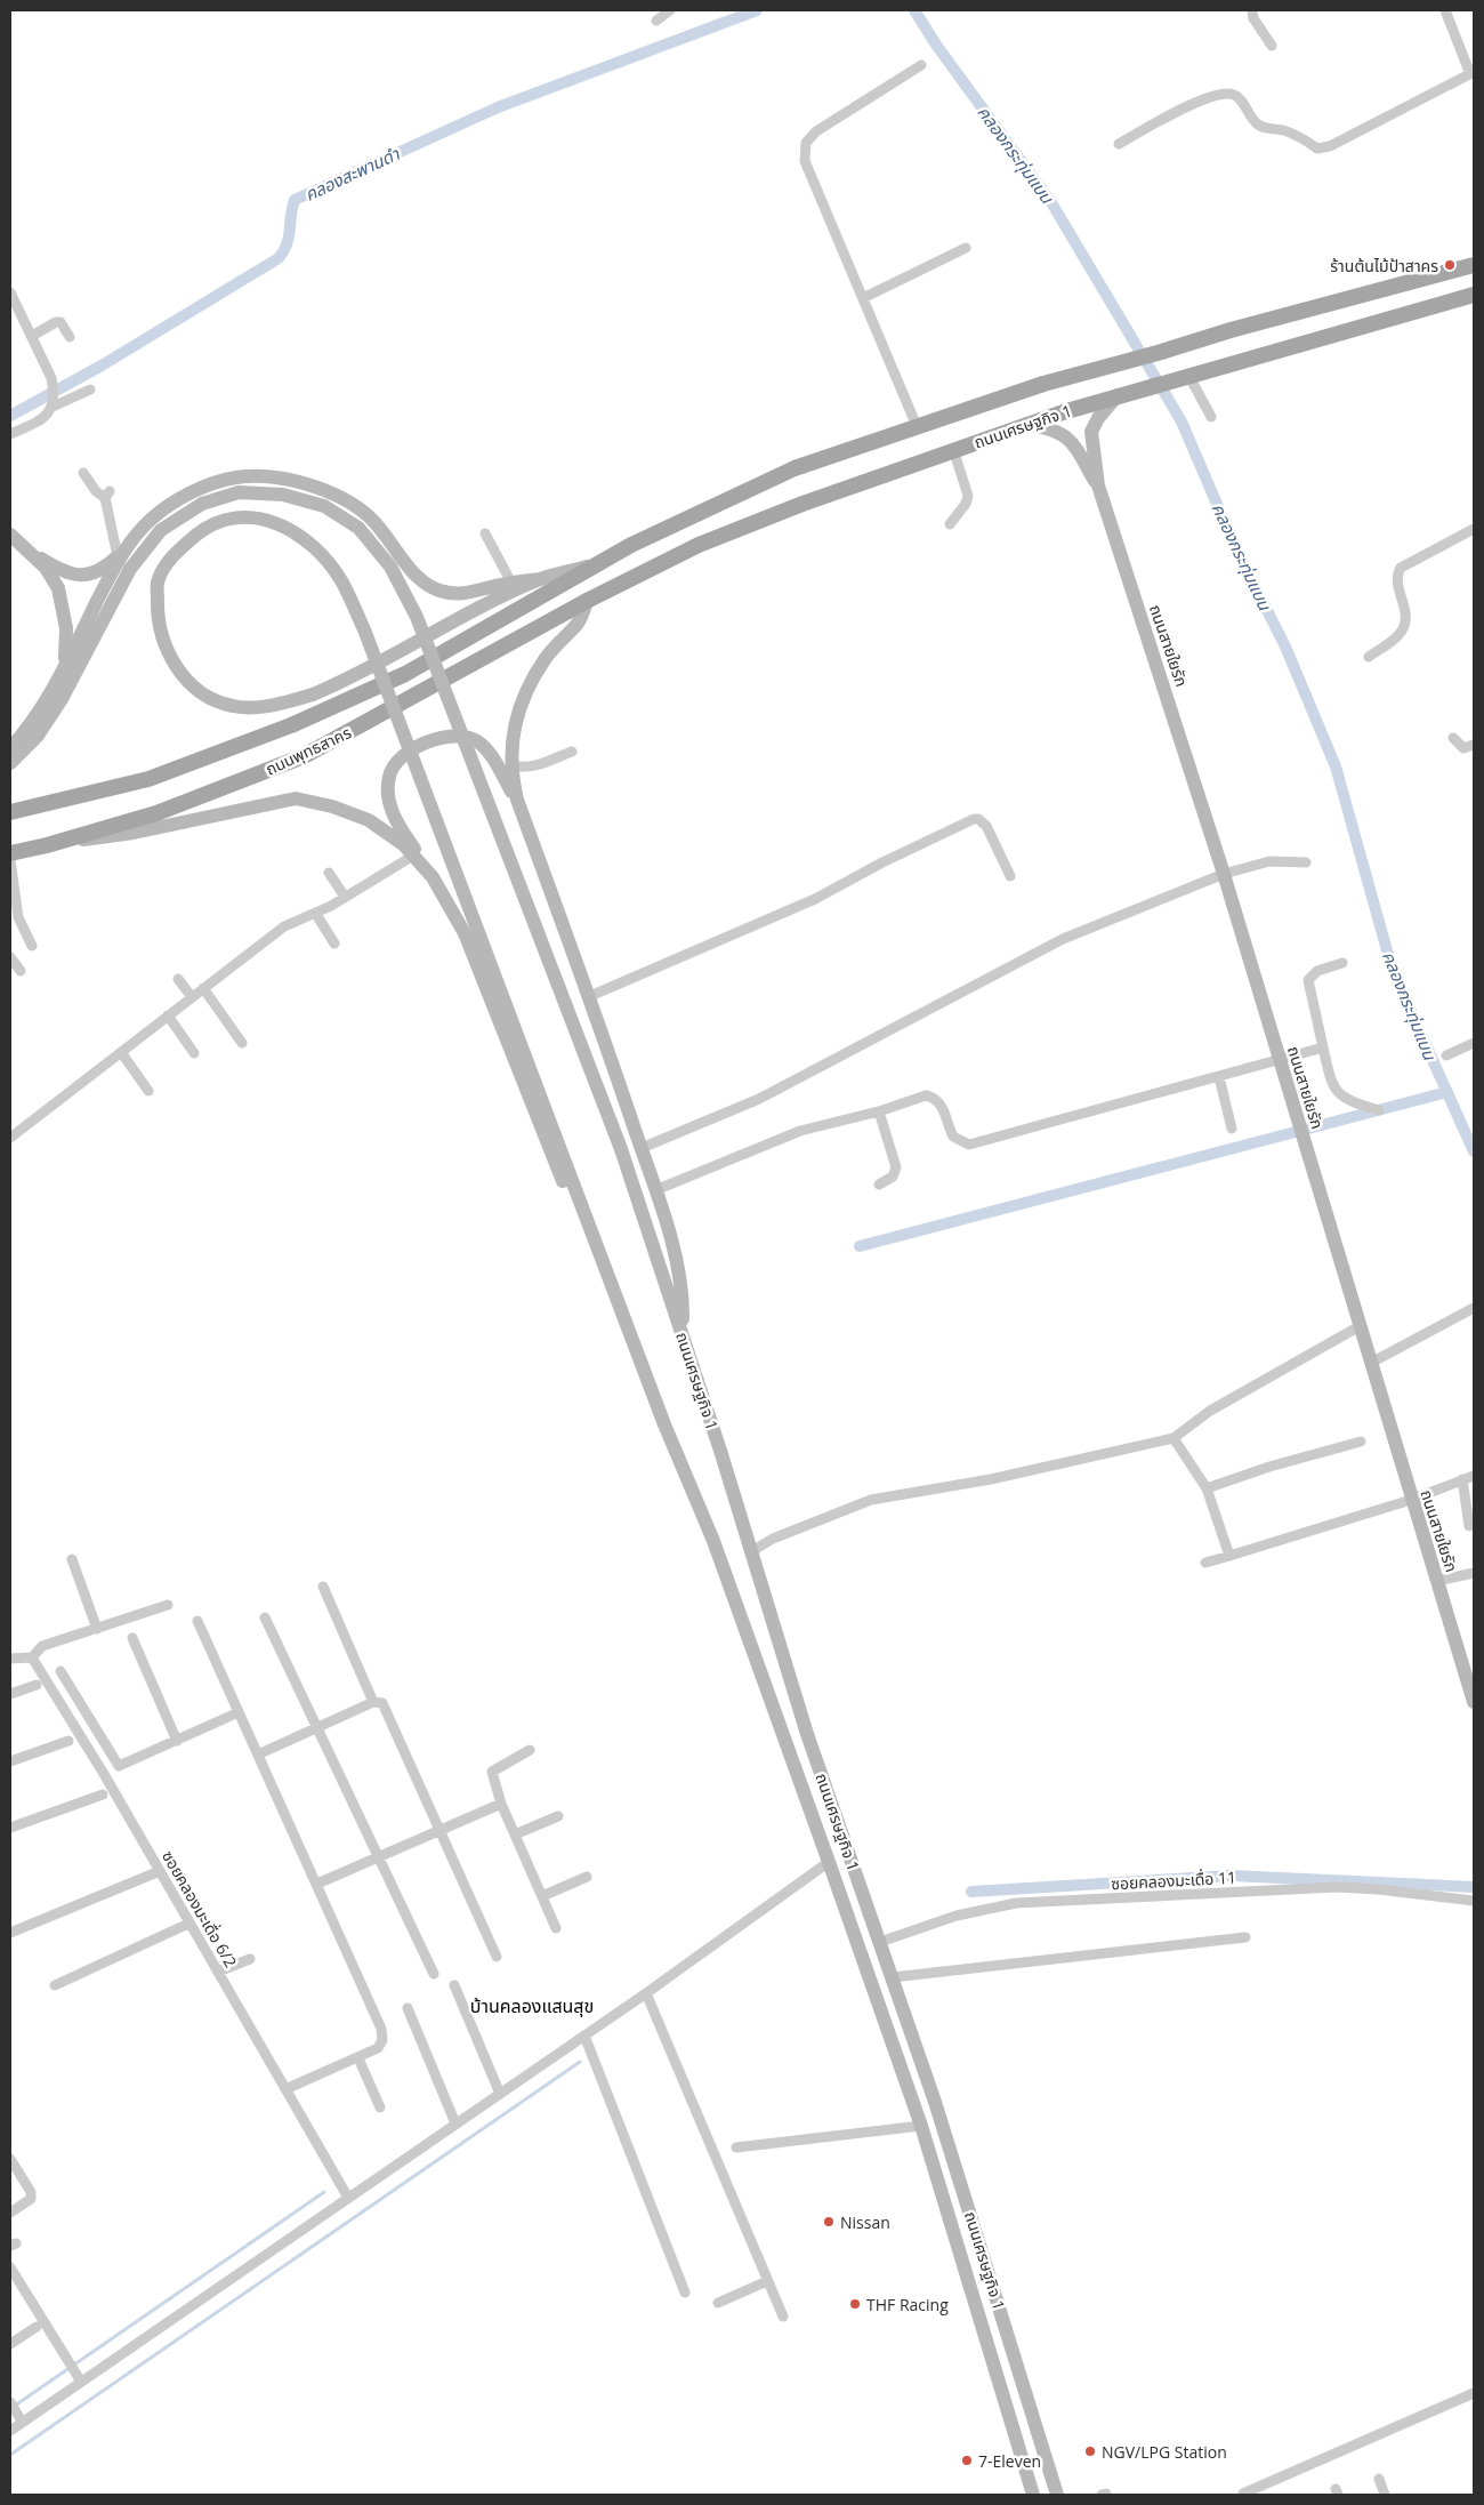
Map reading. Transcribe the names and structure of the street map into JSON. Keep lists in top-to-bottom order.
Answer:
{
  "streets": {
    "main road": ["ถนนเศรษฐกิจ 1", "ถนนสายใยรัก", "ถนนพุทธสาคร"],
    "street": ["ซอยคลองมะเดื่อ 11", "ซอยคลองมะเดื่อ 6/2"]
  },
  "crossings": [
    ["ถนนเศรษฐกิจ 1", "ถนนสายใยรัก"],
    ["ถนนเศรษฐกิจ 1", "ถนนพุทธสาคร"],
    ["ถนนเศรษฐกิจ 1", "ซอยคลองมะเดื่อ 11"]
  ],
  "districts": ["บ้านคลองแสนสุข"],
  "water": ["คลองกระทุ่มแบน", "คลองสะพานดำ"],
  "places": [
    "ร้านต้นไม้ป้าสาคร",
    "Nissan",
    "THF Racing",
    "NGV/LPG Station",
    "7-Eleven"
  ]
}
